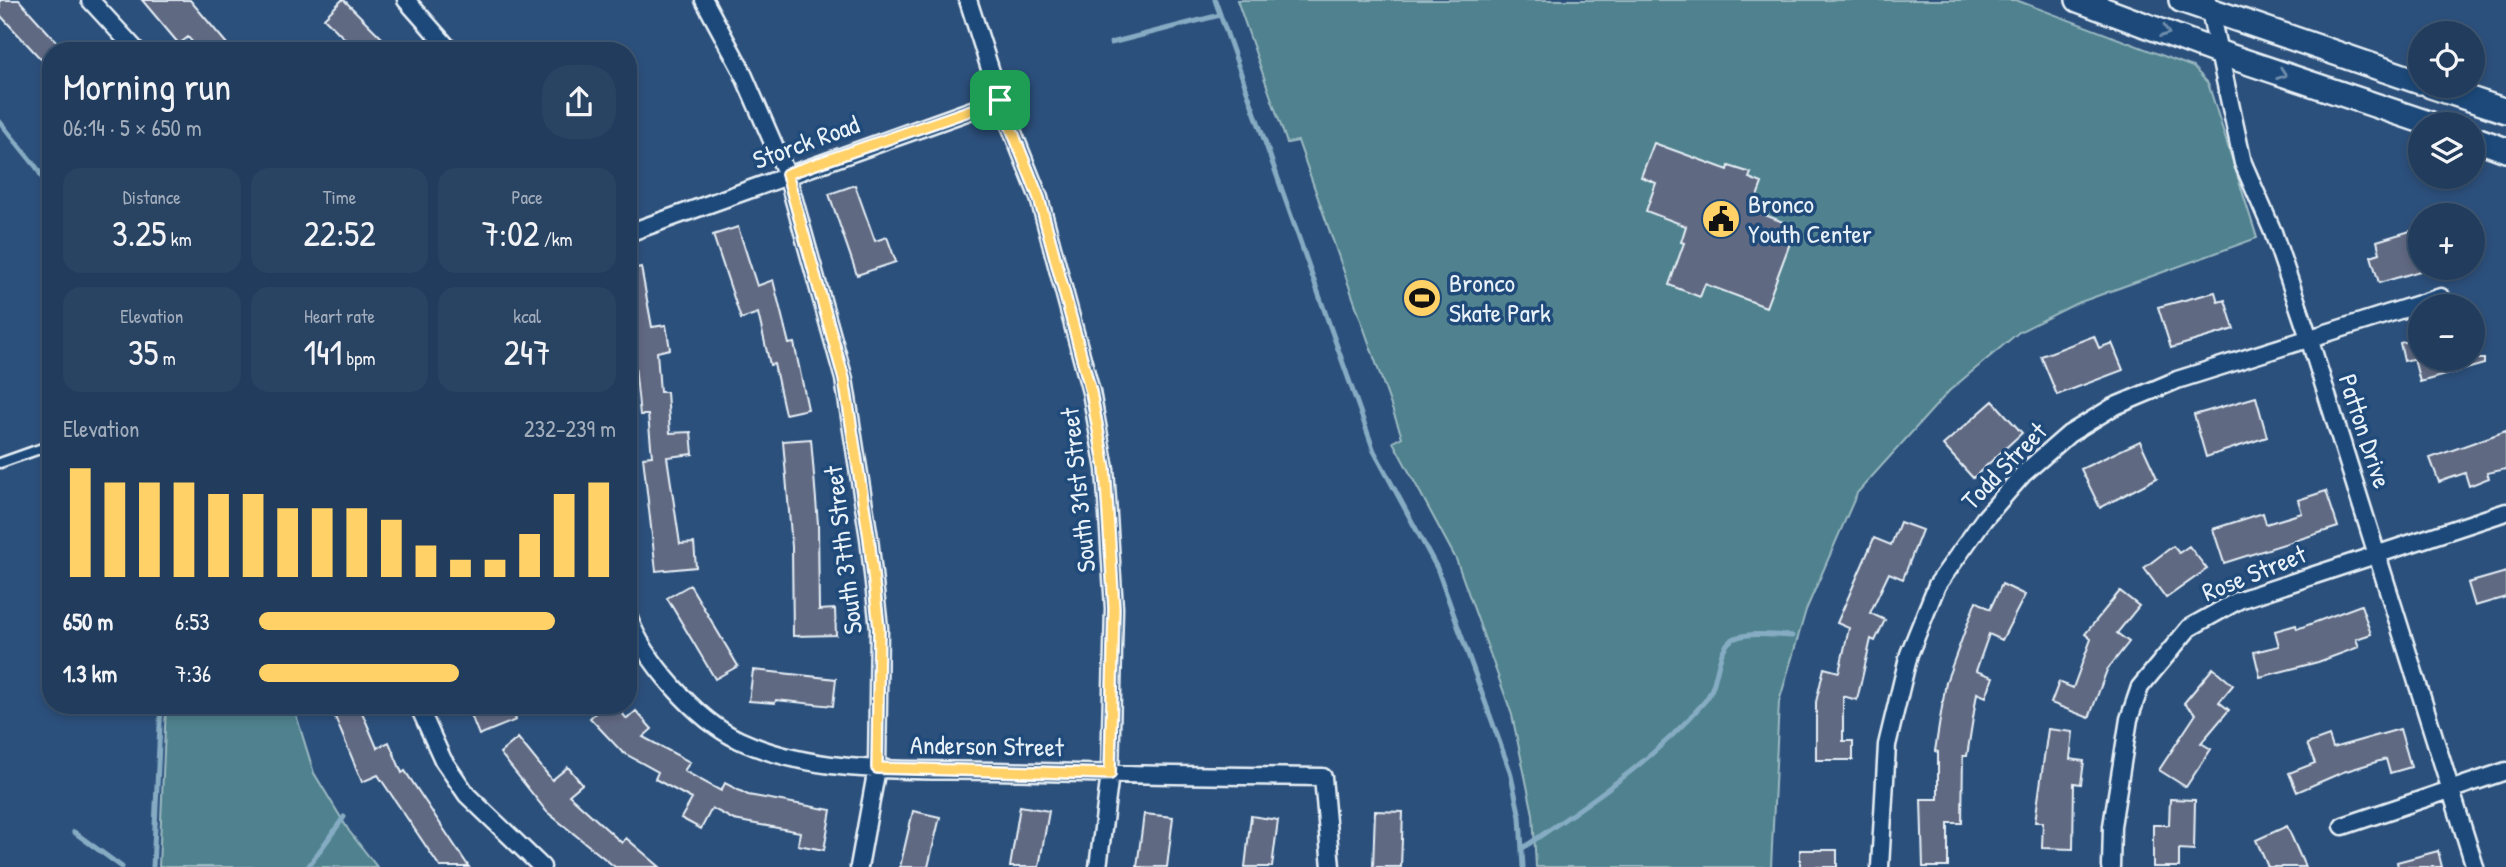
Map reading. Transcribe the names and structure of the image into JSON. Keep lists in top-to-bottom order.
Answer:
{
  "streets": {
    "street": [
      "Storck Road",
      "Patton Drive",
      "Todd Street",
      "South 31st Street",
      "South 37th Street",
      "Rose Street",
      "Anderson Street"
    ]
  },
  "crossings": [
    ["Storck Road", "South 31st Street"],
    ["Storck Road", "South 37th Street"],
    ["Patton Drive", "Todd Street"],
    ["Patton Drive", "Rose Street"],
    ["South 31st Street", "Anderson Street"],
    ["South 37th Street", "Anderson Street"]
  ],
  "places": {
    "public building": ["Bronco Youth Center"],
    "sports": ["Bronco Skate Park"]
  },
  "page": {
    "map_buttons": ["+", "−"],
    "heading": ["Morning run", "06:14 · 5 × 650 m"],
    "stats": [
      ["Distance", "3.25 km"],
      ["Time", "22:52"],
      ["Pace", "7:02 /km"],
      ["Elevation", "35 m"],
      ["Heart rate", "141 bpm"],
      ["kcal", "247"]
    ],
    "chart": ["Elevation", "232–239 m"],
    "list": [
      {
        "name": "650 m",
        "note": "6:53"
      },
      {
        "name": "1.3 km",
        "note": "7:36"
      }
    ]
  }
}
